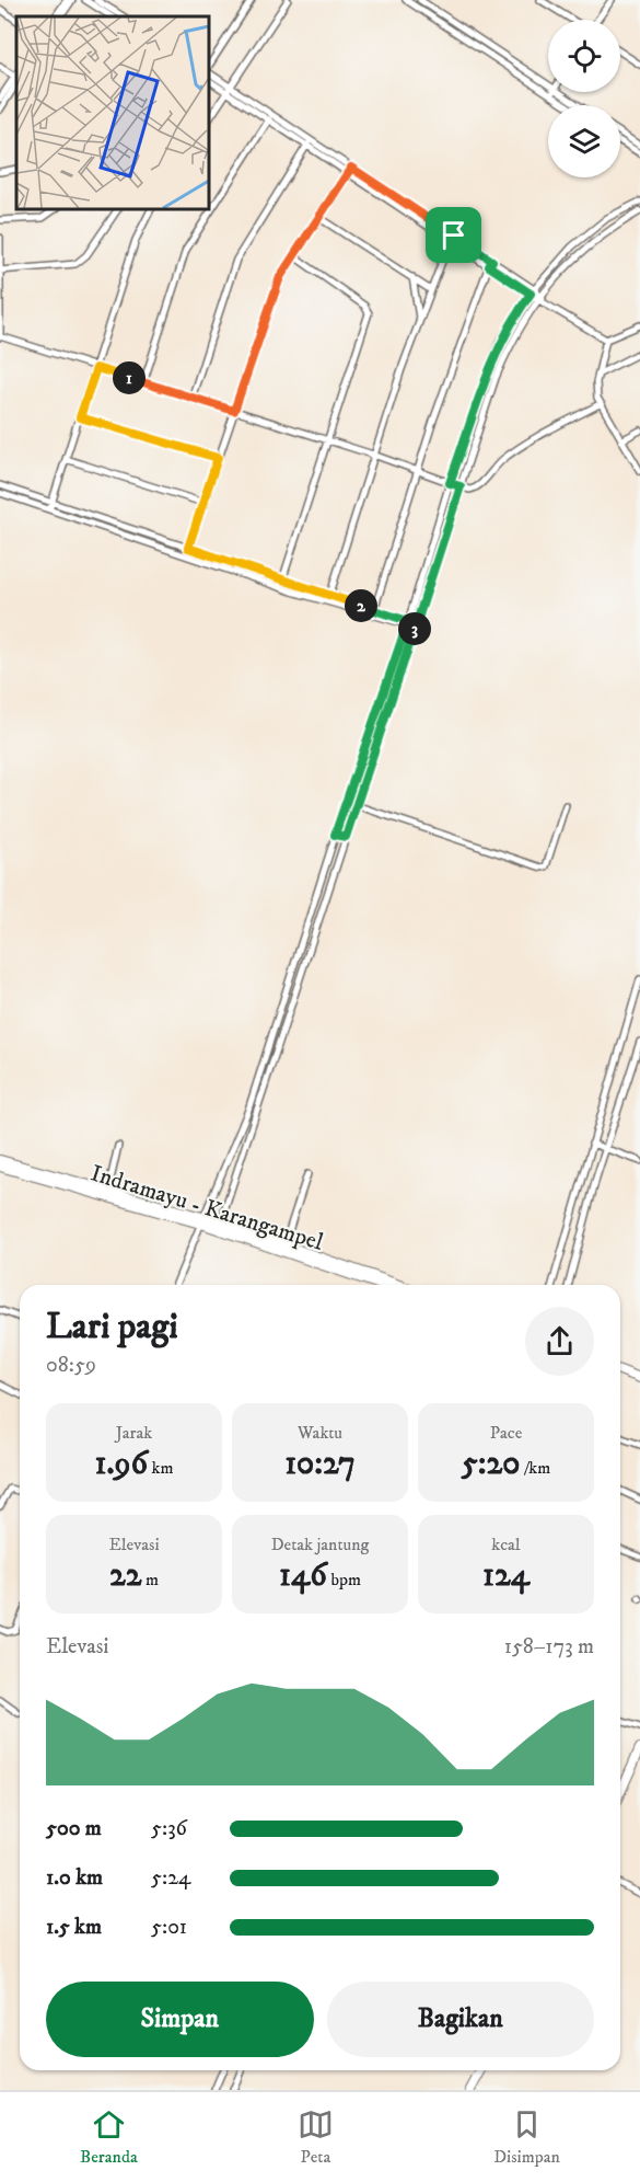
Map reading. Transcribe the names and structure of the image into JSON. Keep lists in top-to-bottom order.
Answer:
{
  "streets": {
    "main road": ["Indramayu - Karangampel"]
  },
  "page": {
    "pins": ["1", "2", "3"],
    "heading": ["Lari pagi", "08:59"],
    "stats": [
      ["Jarak", "1.96 km"],
      ["Waktu", "10:27"],
      ["Pace", "5:20 /km"],
      ["Elevasi", "22 m"],
      ["Detak jantung", "146 bpm"],
      ["kcal", "124"]
    ],
    "chart": ["Elevasi", "158–173 m"],
    "list": [
      {
        "name": "500 m",
        "note": "5:36"
      },
      {
        "name": "1.0 km",
        "note": "5:24"
      },
      {
        "name": "1.5 km",
        "note": "5:01"
      }
    ],
    "buttons": ["Simpan", "Bagikan"],
    "tabs": ["Beranda", "Peta", "Disimpan"]
  }
}
